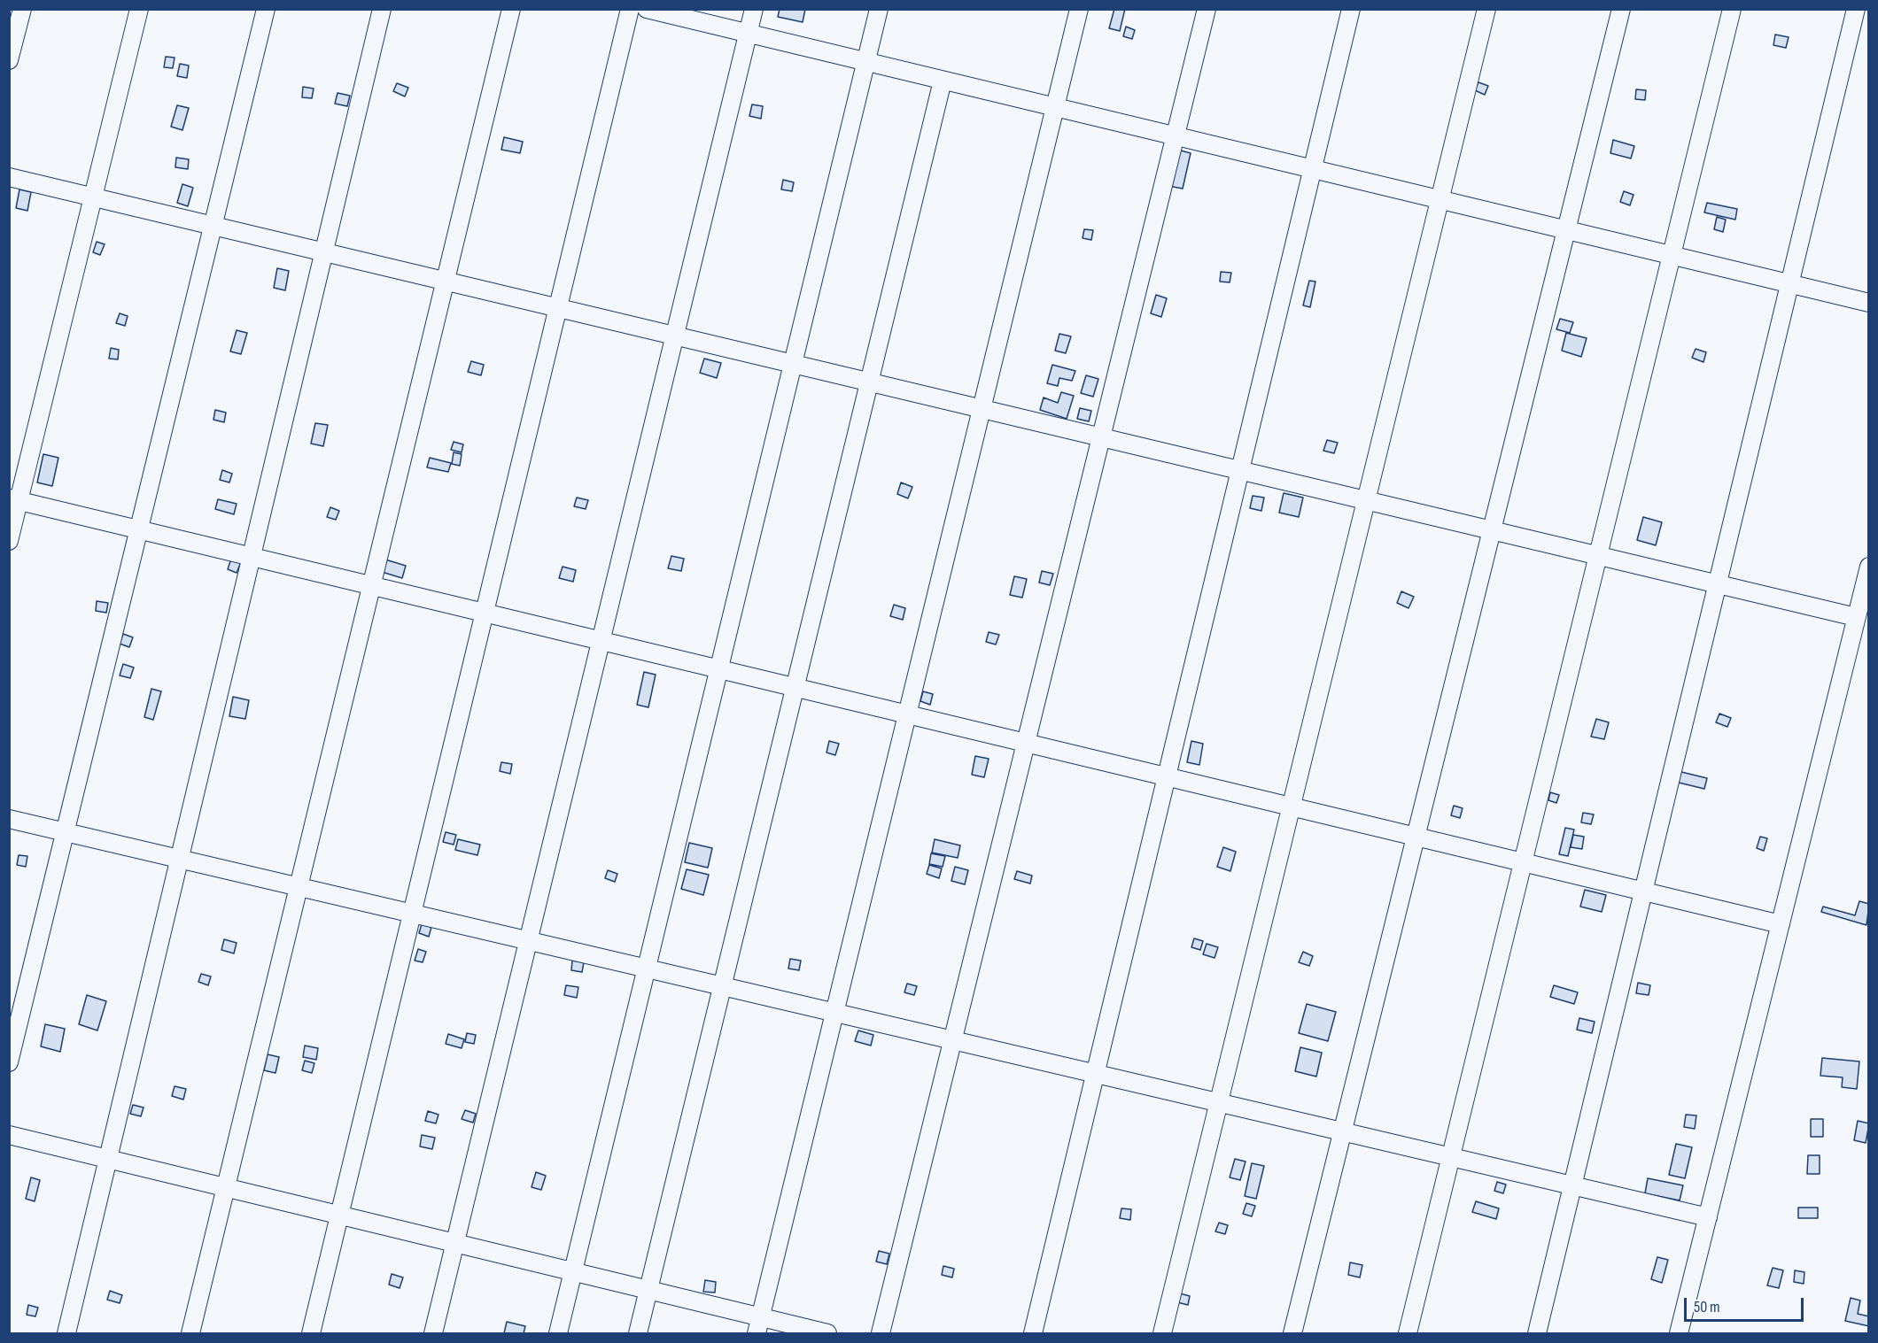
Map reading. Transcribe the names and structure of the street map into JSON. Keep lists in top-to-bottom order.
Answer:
{
  "scale_bar": "50 m"
}
